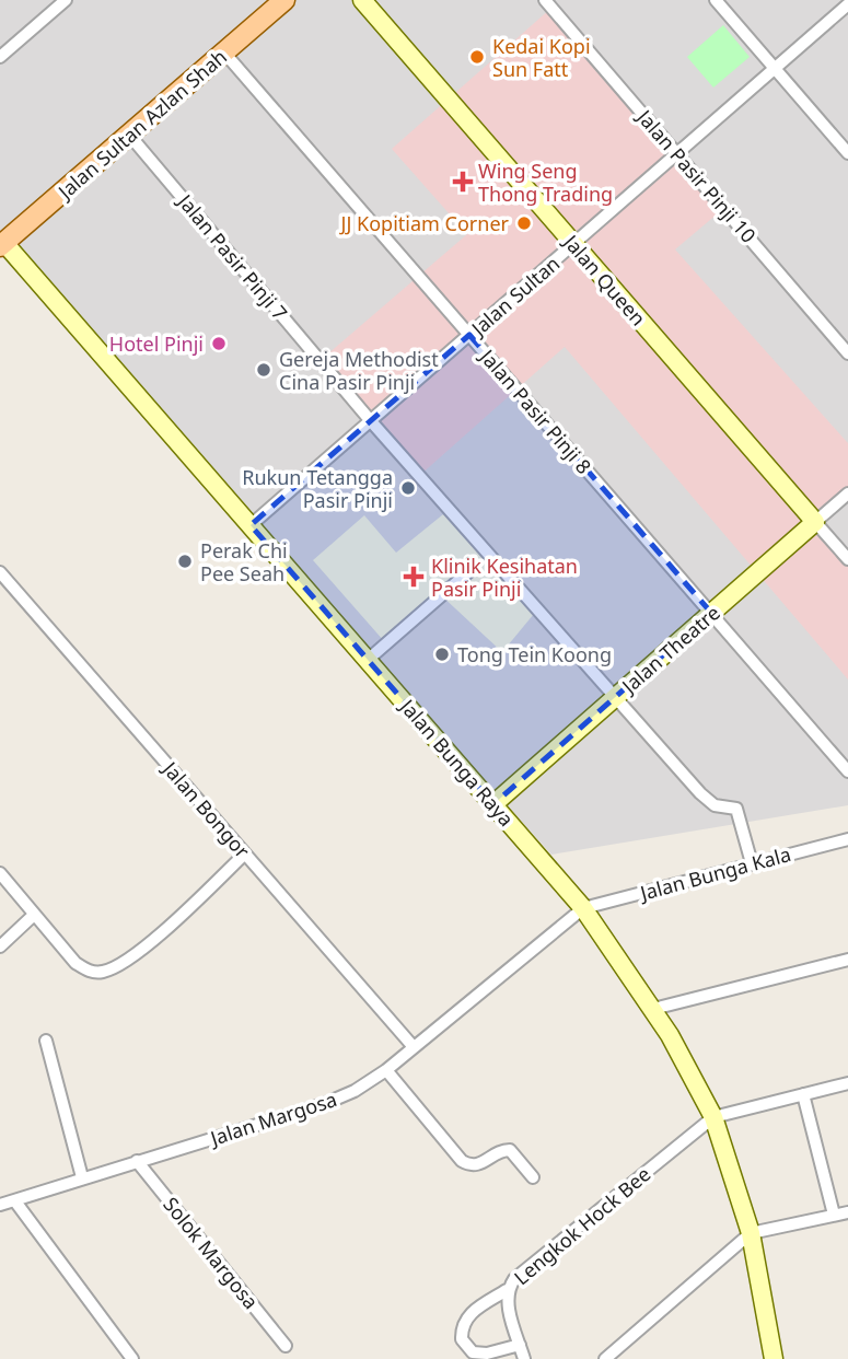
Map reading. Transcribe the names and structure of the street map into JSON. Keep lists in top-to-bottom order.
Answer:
{
  "streets": {
    "main road": [
      "Jalan Sultan Azlan Shah",
      "Jalan Queen",
      "Jalan Theatre",
      "Jalan Bunga Raya"
    ],
    "street": [
      "Jalan Pasir Pinji 10",
      "Jalan Pasir Pinji 7",
      "Jalan Sultan",
      "Jalan Pasir Pinji 8",
      "Jalan Bongor",
      "Jalan Bunga Kala",
      "Jalan Margosa",
      "Lengkok Hock Bee",
      "Solok Margosa"
    ]
  },
  "crossings": [
    ["Jalan Sultan Azlan Shah", "Jalan Pasir Pinji 7"],
    ["Jalan Sultan Azlan Shah", "Jalan Pasir Pinji 8"],
    ["Jalan Sultan Azlan Shah", "Jalan Bunga Raya"],
    ["Jalan Pasir Pinji 10", "Jalan Sultan"],
    ["Jalan Pasir Pinji 7", "Jalan Sultan"],
    ["Jalan Pasir Pinji 7", "Jalan Theatre"],
    ["Jalan Pasir Pinji 7", "Jalan Bunga Kala"],
    ["Jalan Queen", "Jalan Sultan"],
    ["Jalan Queen", "Jalan Theatre"],
    ["Jalan Sultan", "Jalan Pasir Pinji 8"],
    ["Jalan Sultan", "Jalan Bunga Raya"],
    ["Jalan Pasir Pinji 8", "Jalan Theatre"],
    ["Jalan Theatre", "Jalan Bunga Raya"],
    ["Jalan Bunga Raya", "Jalan Bunga Kala"],
    ["Jalan Bunga Raya", "Jalan Margosa"],
    ["Jalan Bunga Raya", "Lengkok Hock Bee"],
    ["Jalan Bongor", "Jalan Margosa"],
    ["Jalan Bunga Kala", "Jalan Margosa"],
    ["Jalan Margosa", "Solok Margosa"]
  ],
  "places": {
    "other": [
      "Kedai Kopi Sun Fatt",
      "JJ Kopitiam Corner",
      "Hotel Pinji",
      "Gereja Methodist Cina Pasir Pinji",
      "Rukun Tetangga Pasir Pinji",
      "Perak Chi Pee Seah",
      "Tong Tein Koong"
    ],
    "health": ["Wing Seng Thong Trading", "Klinik Kesihatan Pasir Pinji"]
  }
}
